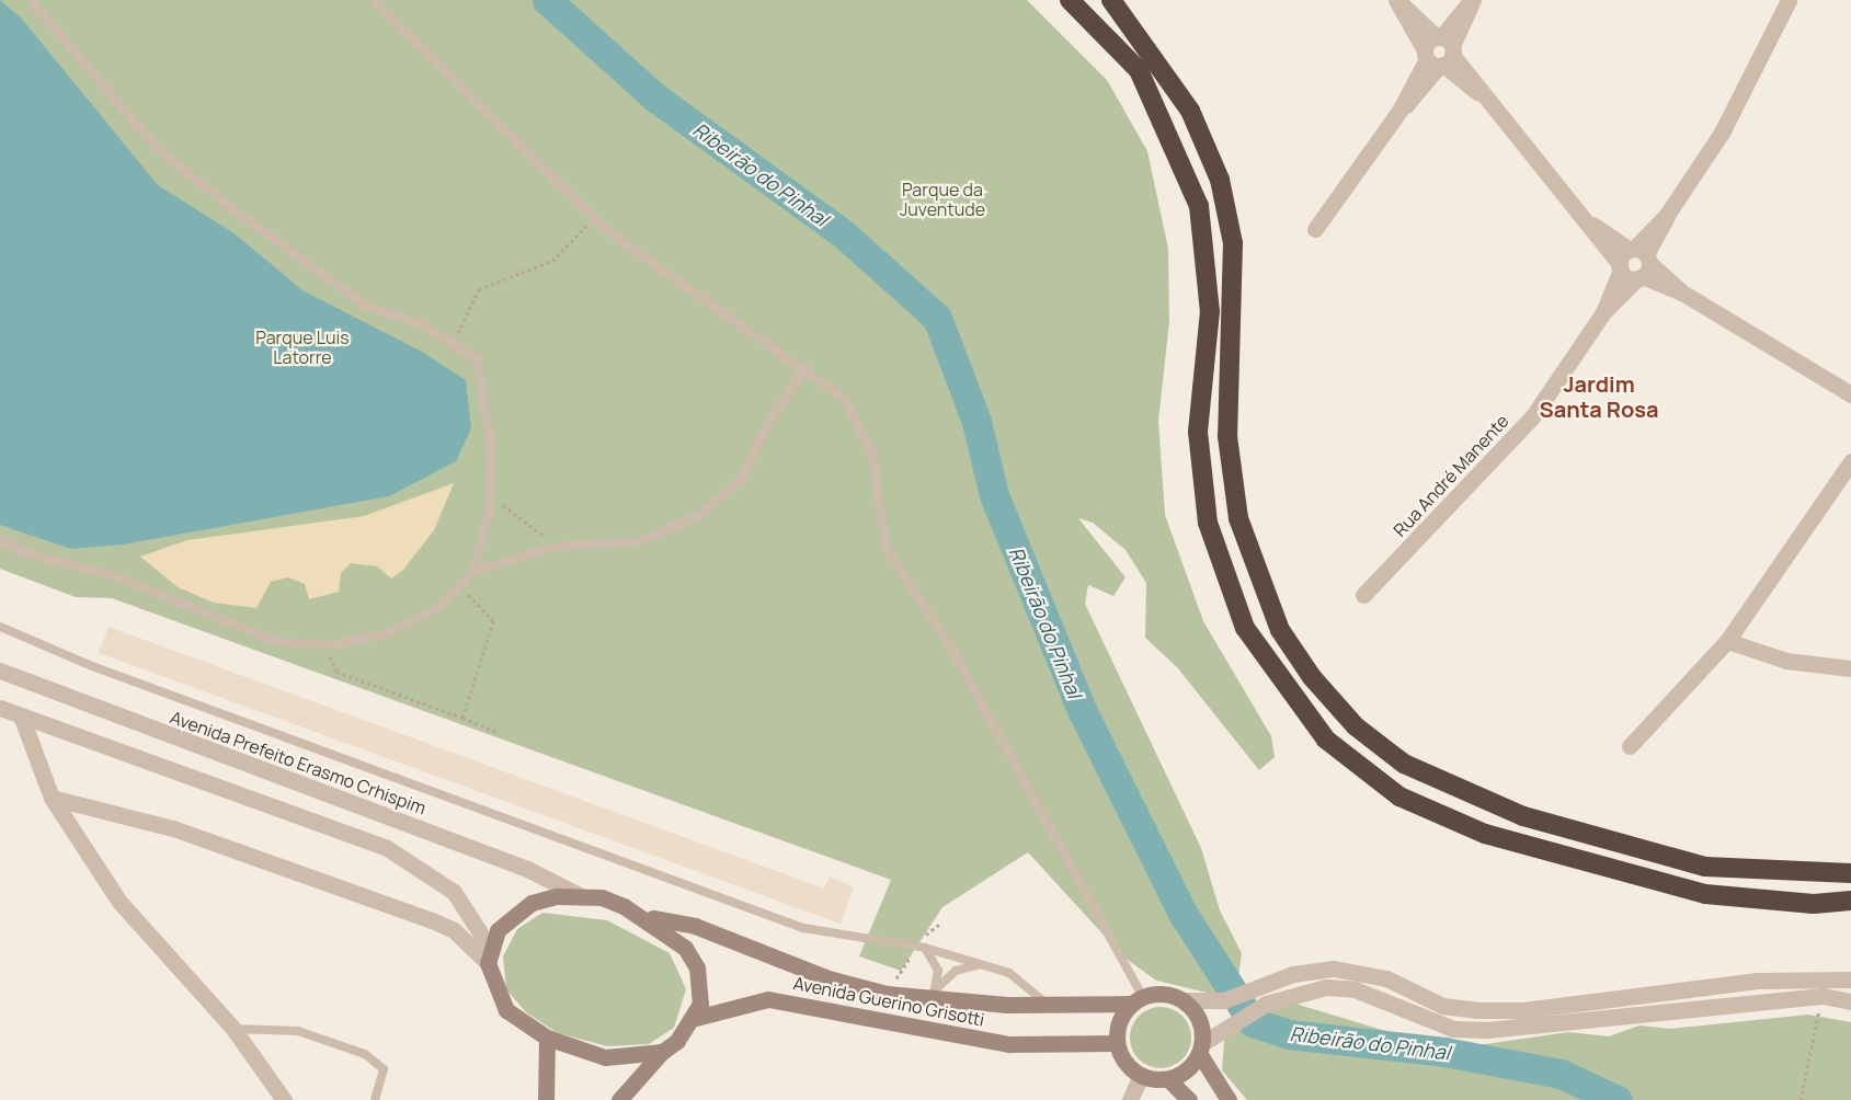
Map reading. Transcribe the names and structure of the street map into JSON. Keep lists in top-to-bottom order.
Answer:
{
  "streets": {
    "main road": ["Avenida Guerino Grisotti"],
    "street": ["Rua André Manente", "Avenida Prefeito Erasmo Crhispim"]
  },
  "crossings": [
    ["Avenida Prefeito Erasmo Crhispim", "Avenida Guerino Grisotti"]
  ],
  "districts": ["Jardim Santa Rosa"],
  "water": ["Ribeirão do Pinhal"],
  "parks": ["Parque da Juventude", "Parque Luis Latorre"]
}
